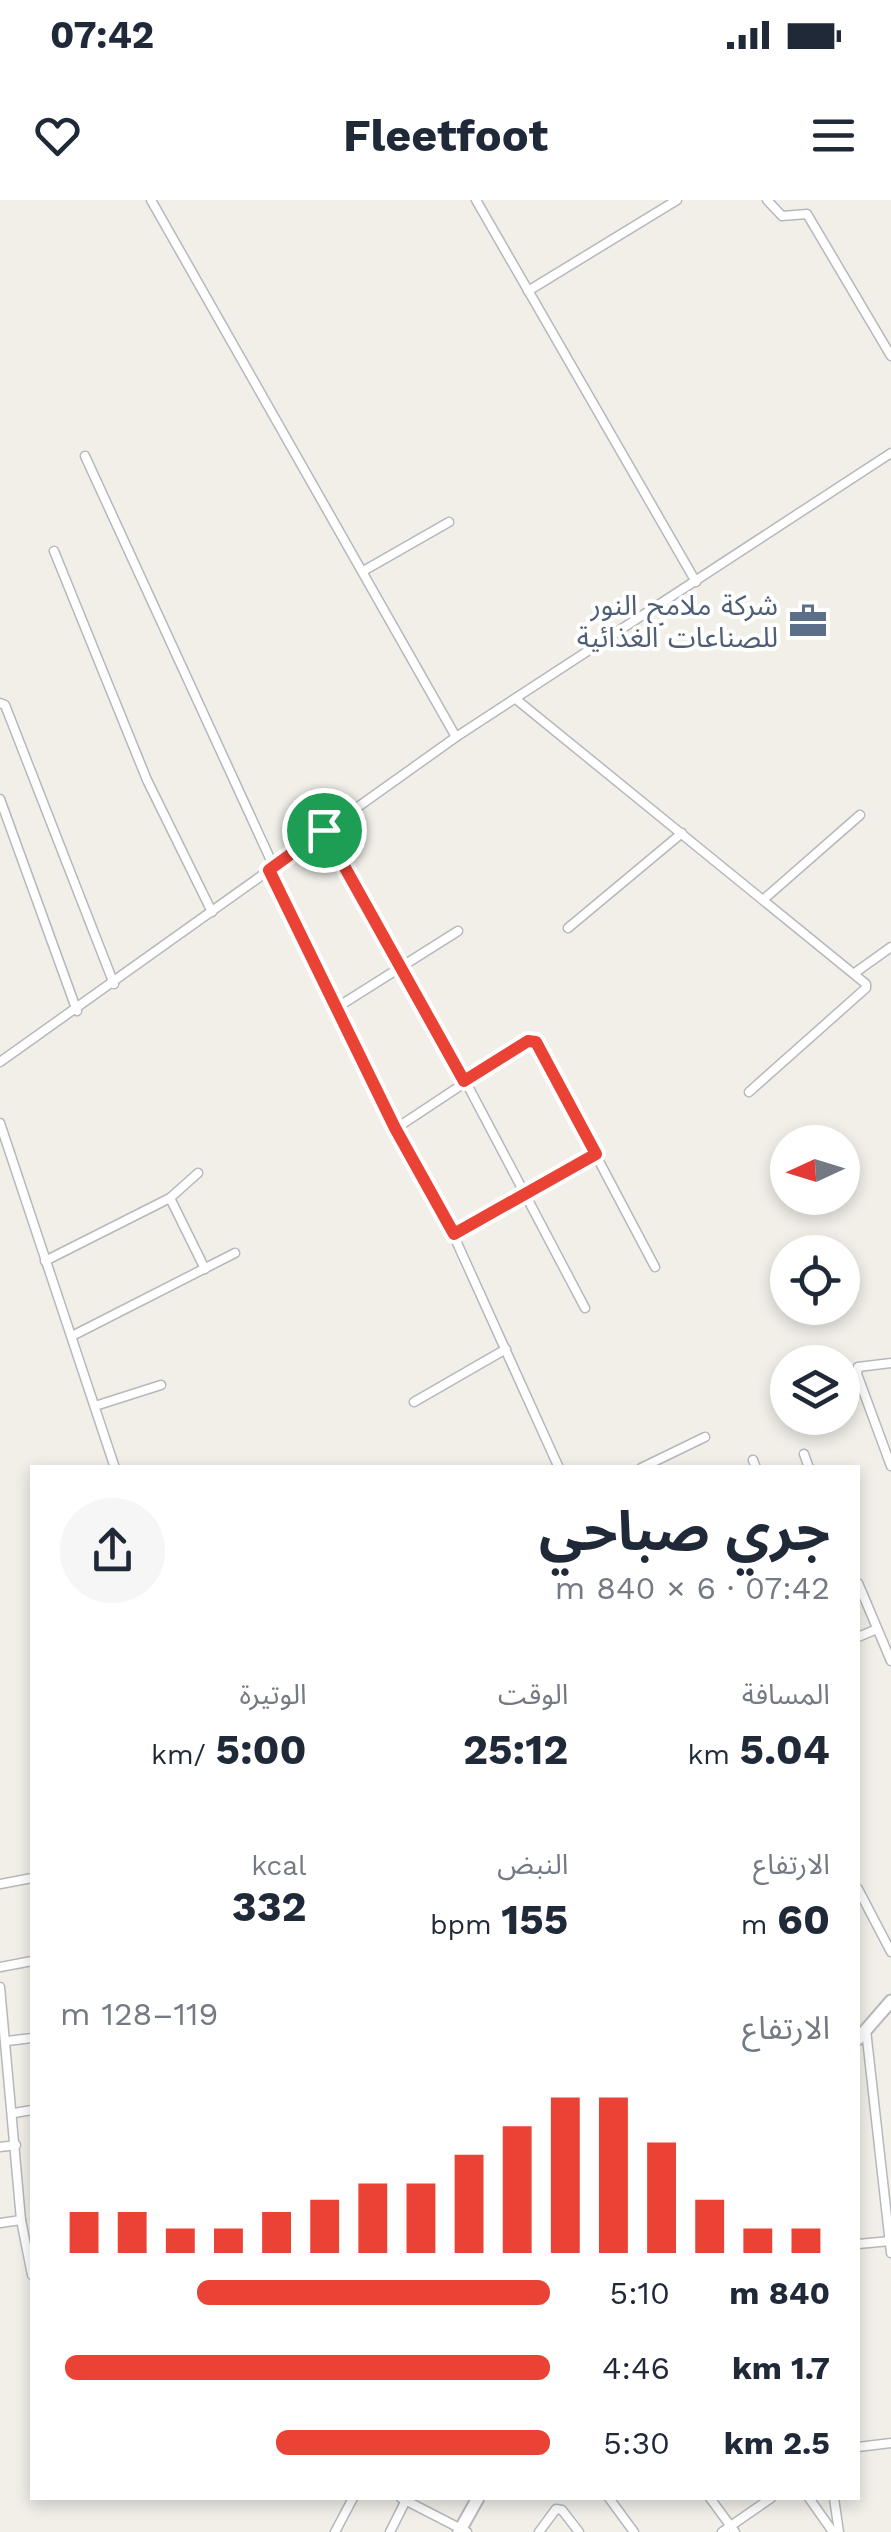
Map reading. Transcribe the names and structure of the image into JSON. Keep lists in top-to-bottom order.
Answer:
{
  "places": {
    "office": ["شركة ملامح النور للصناعات الغذائية"]
  },
  "north": "left",
  "page": {
    "status": "07:42",
    "header": "Fleetfoot",
    "heading": ["جري صباحي", "07:42 · 6 × 840 m"],
    "stats": [
      ["المسافة", "5.04 km"],
      ["الوقت", "25:12"],
      ["الوتيرة", "5:00 /km"],
      ["الارتفاع", "60 m"],
      ["النبض", "155 bpm"],
      ["kcal", "332"]
    ],
    "chart": ["الارتفاع", "119–128 m"],
    "list": [
      {
        "name": "840 m",
        "note": "5:10"
      },
      {
        "name": "1.7 km",
        "note": "4:46"
      },
      {
        "name": "2.5 km",
        "note": "5:30"
      }
    ]
  }
}
